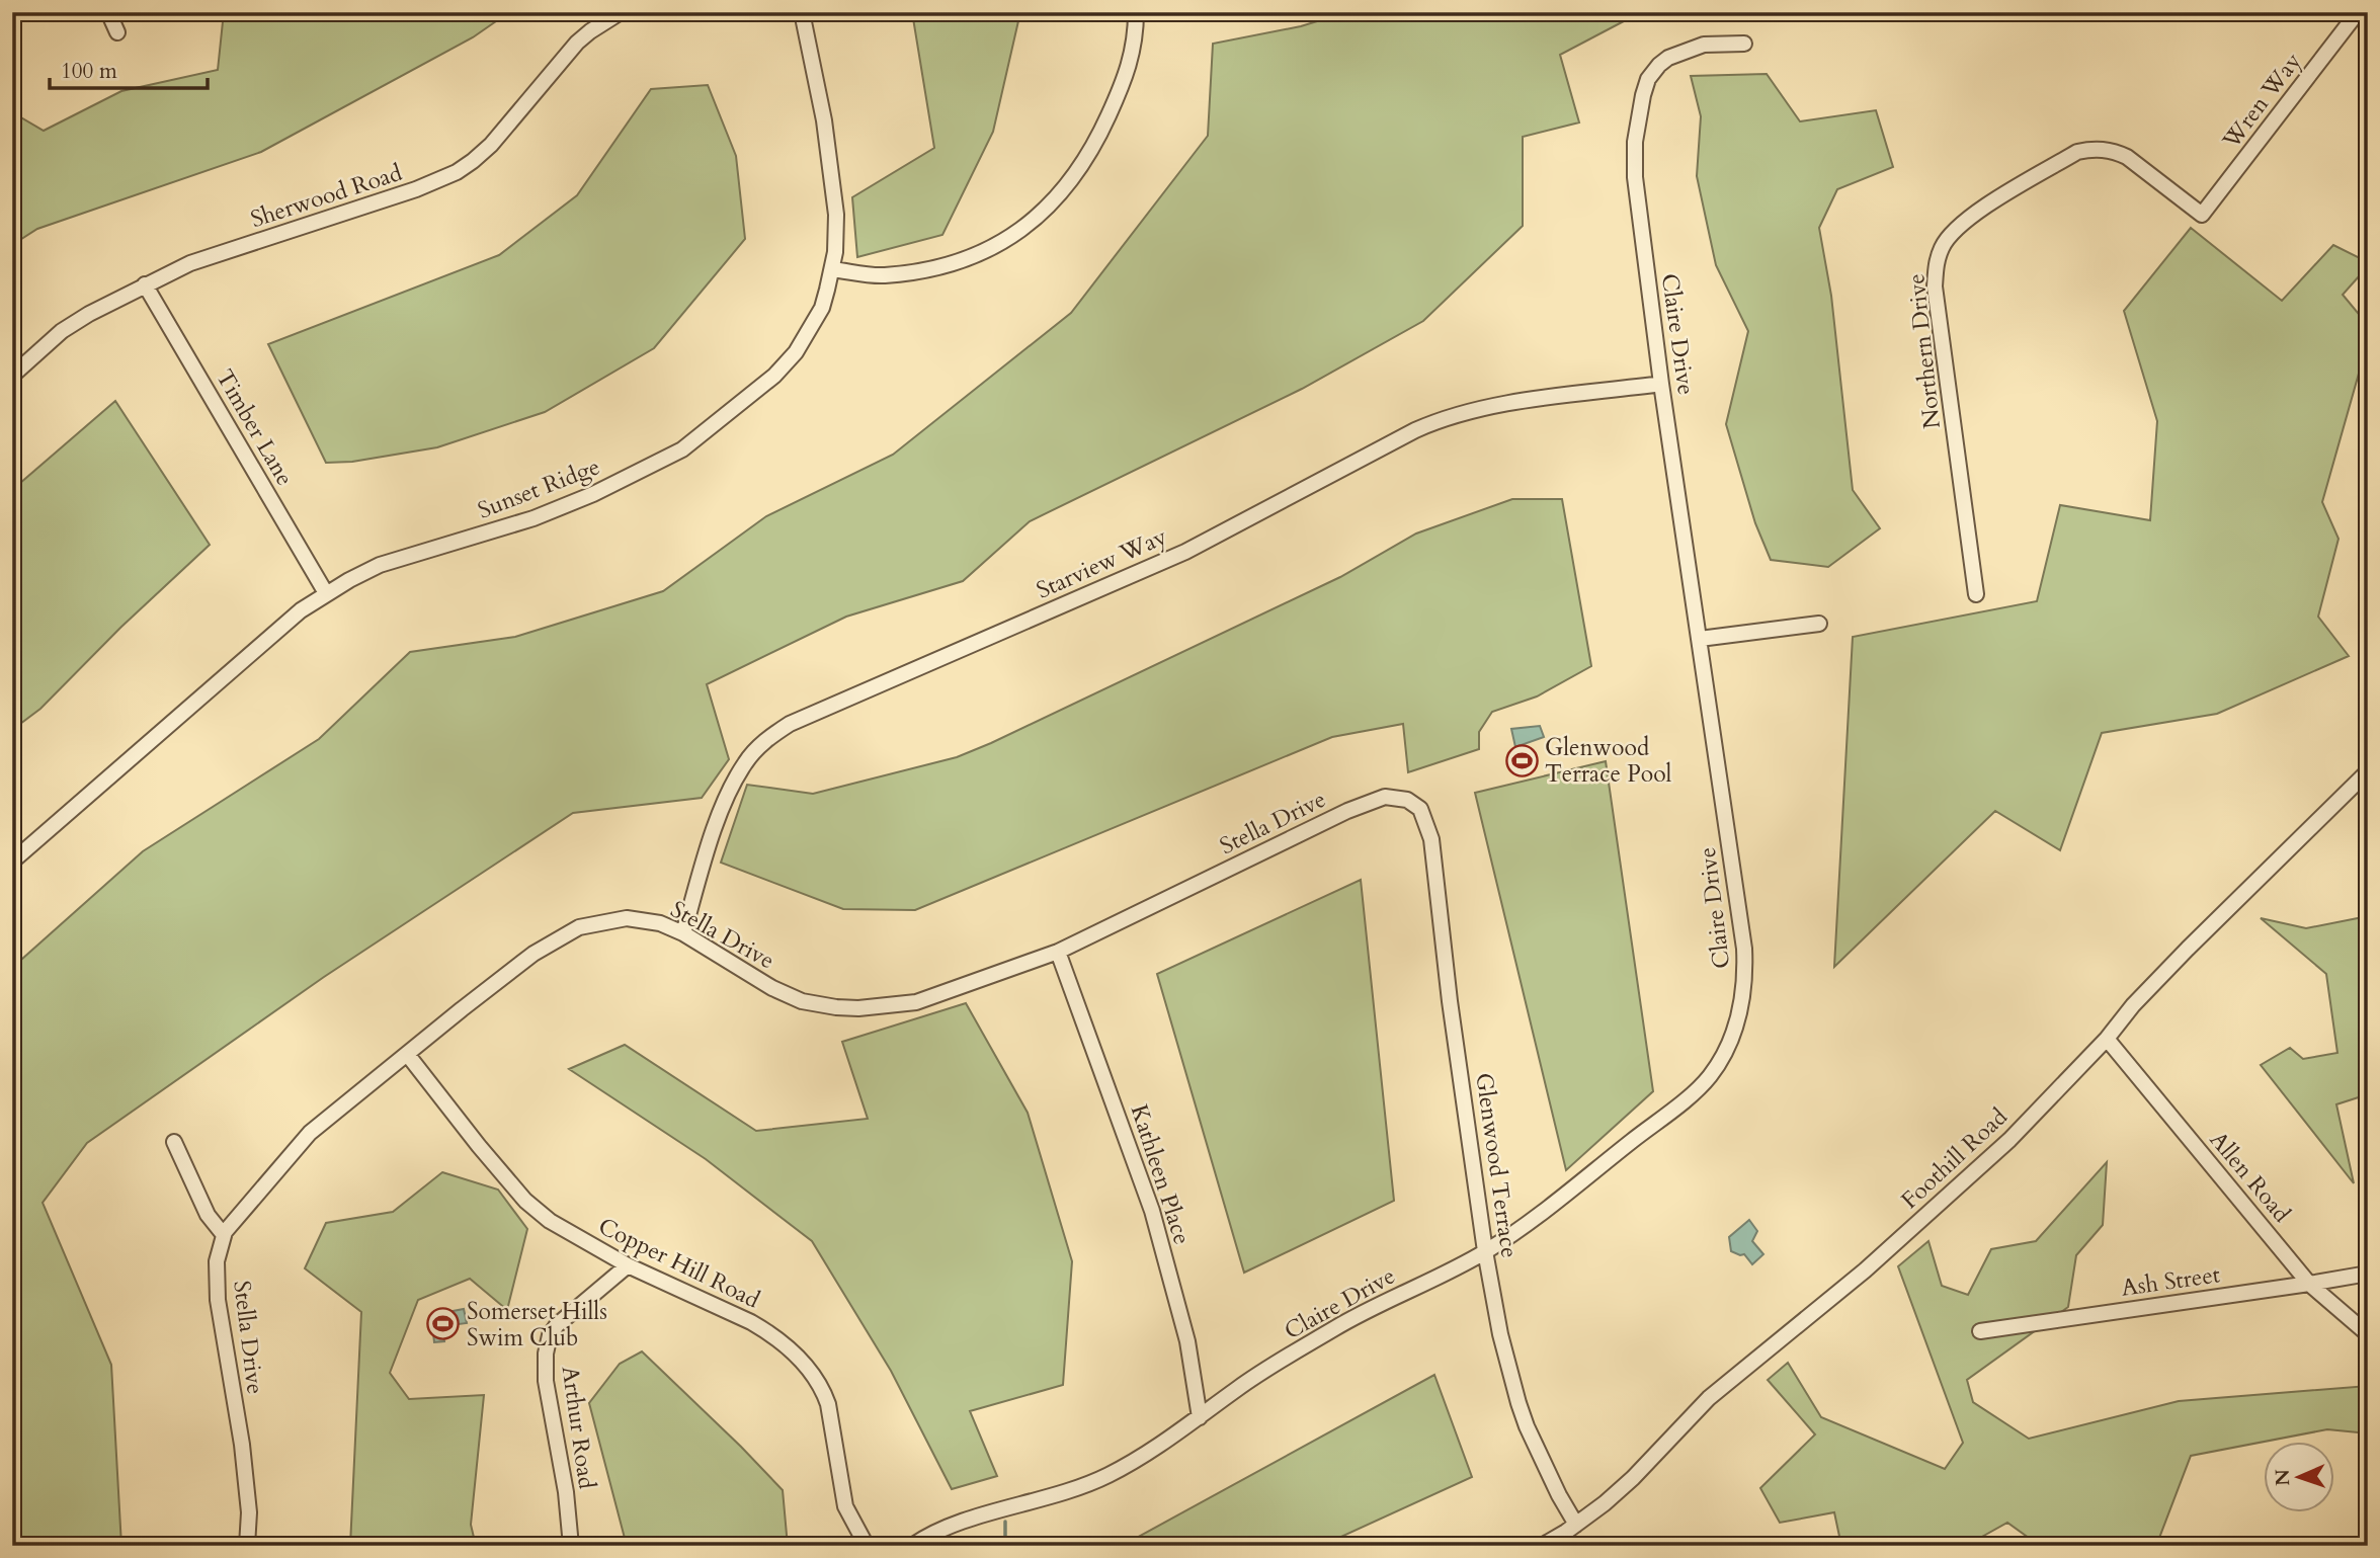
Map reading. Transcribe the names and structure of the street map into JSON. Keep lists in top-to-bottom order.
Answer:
{
  "streets": {
    "street": [
      "Wren Way",
      "Sherwood Road",
      "Claire Drive",
      "Northern Drive",
      "Timber Lane",
      "Sunset Ridge",
      "Starview Way",
      "Stella Drive",
      "Foothill Road",
      "Glenwood Terrace",
      "Kathleen Place",
      "Allen Road",
      "Copper Hill Road",
      "Ash Street",
      "Arthur Road"
    ]
  },
  "crossings": [
    ["Wren Way", "Northern Drive"],
    ["Sherwood Road", "Timber Lane"],
    ["Claire Drive", "Starview Way"],
    ["Claire Drive", "Glenwood Terrace"],
    ["Claire Drive", "Kathleen Place"],
    ["Timber Lane", "Sunset Ridge"],
    ["Starview Way", "Stella Drive"],
    ["Stella Drive", "Glenwood Terrace"],
    ["Stella Drive", "Kathleen Place"],
    ["Stella Drive", "Copper Hill Road"],
    ["Foothill Road", "Glenwood Terrace"],
    ["Foothill Road", "Allen Road"],
    ["Allen Road", "Ash Street"],
    ["Copper Hill Road", "Arthur Road"]
  ],
  "places": {
    "sports": ["Glenwood Terrace Pool", "Somerset Hills Swim Club"]
  },
  "scale_bar": "100 m",
  "north": "left"
}
